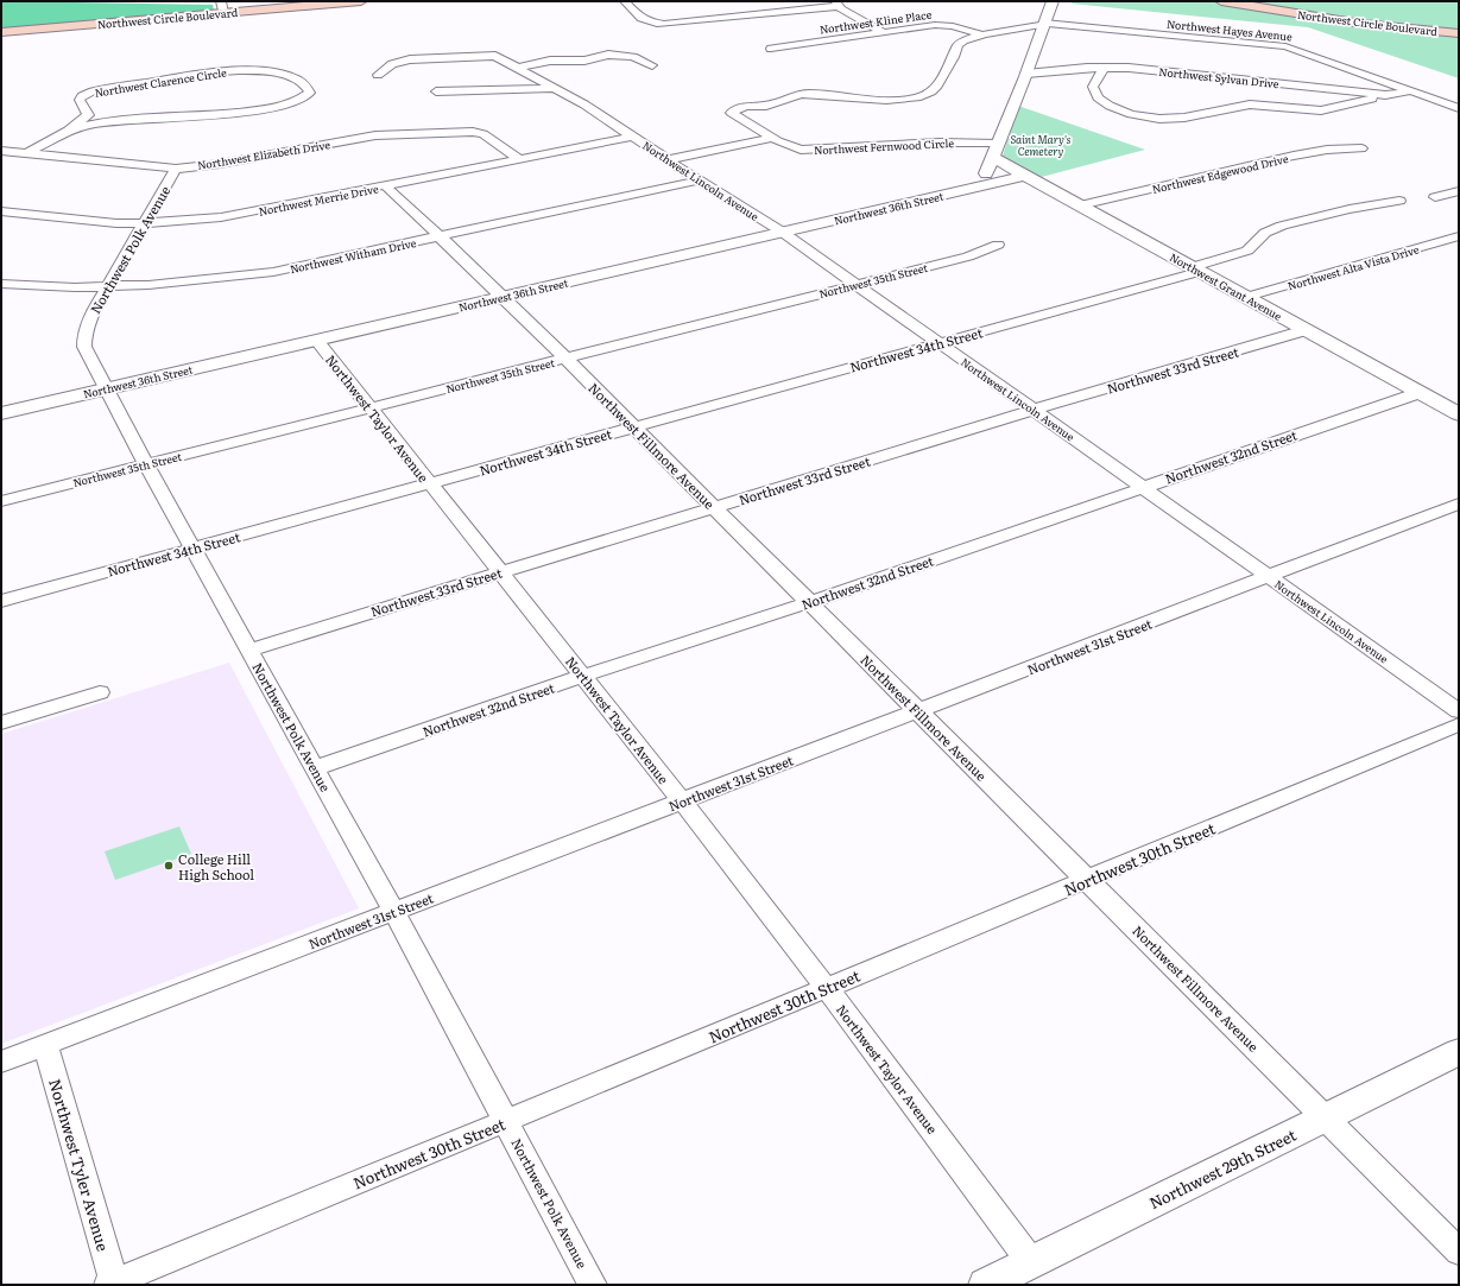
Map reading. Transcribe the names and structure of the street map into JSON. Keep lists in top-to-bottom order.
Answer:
{
  "streets": {
    "main road": ["Northwest Circle Boulevard"],
    "street": [
      "Northwest Kline Place",
      "Northwest Hayes Avenue",
      "Northwest Sylvan Drive",
      "Northwest Clarence Circle",
      "Northwest Fernwood Circle",
      "Northwest Elizabeth Drive",
      "Northwest Edgewood Drive",
      "Northwest Lincoln Avenue",
      "Northwest Merrie Drive",
      "Northwest 36th Street",
      "Northwest Polk Avenue",
      "Northwest Witham Drive",
      "Northwest Alta Vista Drive",
      "Northwest 35th Street",
      "Northwest Grant Avenue",
      "Northwest 34th Street",
      "Northwest 33rd Street",
      "Northwest Taylor Avenue",
      "Northwest Fillmore Avenue",
      "Northwest 32nd Street",
      "Northwest 31st Street",
      "Northwest 30th Street",
      "Northwest Tyler Avenue",
      "Northwest 29th Street"
    ]
  },
  "crossings": [
    ["Northwest Kline Place", "Northwest Fernwood Circle"],
    ["Northwest Hayes Avenue", "Northwest Sylvan Drive"],
    ["Northwest Hayes Avenue", "Northwest Fernwood Circle"],
    ["Northwest Clarence Circle", "Northwest Elizabeth Drive"],
    ["Northwest Fernwood Circle", "Northwest Grant Avenue"],
    ["Northwest Elizabeth Drive", "Northwest Merrie Drive"],
    ["Northwest Elizabeth Drive", "Northwest Polk Avenue"],
    ["Northwest Edgewood Drive", "Northwest Grant Avenue"],
    ["Northwest Lincoln Avenue", "Northwest Merrie Drive"],
    ["Northwest Lincoln Avenue", "Northwest 36th Street"],
    ["Northwest Lincoln Avenue", "Northwest Witham Drive"],
    ["Northwest Lincoln Avenue", "Northwest 35th Street"],
    ["Northwest Lincoln Avenue", "Northwest 34th Street"],
    ["Northwest Lincoln Avenue", "Northwest 33rd Street"],
    ["Northwest Lincoln Avenue", "Northwest 32nd Street"],
    ["Northwest Lincoln Avenue", "Northwest 31st Street"],
    ["Northwest Merrie Drive", "Northwest Polk Avenue"],
    ["Northwest Merrie Drive", "Northwest Fillmore Avenue"],
    ["Northwest 36th Street", "Northwest Polk Avenue"],
    ["Northwest 36th Street", "Northwest Grant Avenue"],
    ["Northwest 36th Street", "Northwest Taylor Avenue"],
    ["Northwest 36th Street", "Northwest Fillmore Avenue"],
    ["Northwest Polk Avenue", "Northwest Witham Drive"],
    ["Northwest Polk Avenue", "Northwest 35th Street"],
    ["Northwest Polk Avenue", "Northwest 34th Street"],
    ["Northwest Polk Avenue", "Northwest 33rd Street"],
    ["Northwest Polk Avenue", "Northwest 32nd Street"],
    ["Northwest Polk Avenue", "Northwest 31st Street"],
    ["Northwest Polk Avenue", "Northwest 30th Street"],
    ["Northwest Witham Drive", "Northwest Fillmore Avenue"],
    ["Northwest Alta Vista Drive", "Northwest Grant Avenue"],
    ["Northwest 35th Street", "Northwest Taylor Avenue"],
    ["Northwest 35th Street", "Northwest Fillmore Avenue"],
    ["Northwest Grant Avenue", "Northwest 34th Street"],
    ["Northwest Grant Avenue", "Northwest 33rd Street"],
    ["Northwest Grant Avenue", "Northwest 32nd Street"],
    ["Northwest 34th Street", "Northwest Taylor Avenue"],
    ["Northwest 34th Street", "Northwest Fillmore Avenue"],
    ["Northwest 33rd Street", "Northwest Taylor Avenue"],
    ["Northwest 33rd Street", "Northwest Fillmore Avenue"],
    ["Northwest Taylor Avenue", "Northwest 32nd Street"],
    ["Northwest Taylor Avenue", "Northwest 31st Street"],
    ["Northwest Taylor Avenue", "Northwest 30th Street"],
    ["Northwest Taylor Avenue", "Northwest 29th Street"],
    ["Northwest Fillmore Avenue", "Northwest 32nd Street"],
    ["Northwest Fillmore Avenue", "Northwest 31st Street"],
    ["Northwest Fillmore Avenue", "Northwest 30th Street"],
    ["Northwest Fillmore Avenue", "Northwest 29th Street"],
    ["Northwest 31st Street", "Northwest Tyler Avenue"],
    ["Northwest 30th Street", "Northwest Tyler Avenue"]
  ],
  "parks": ["Saint Mary's Cemetery"],
  "places": ["College Hill High School"]
}
